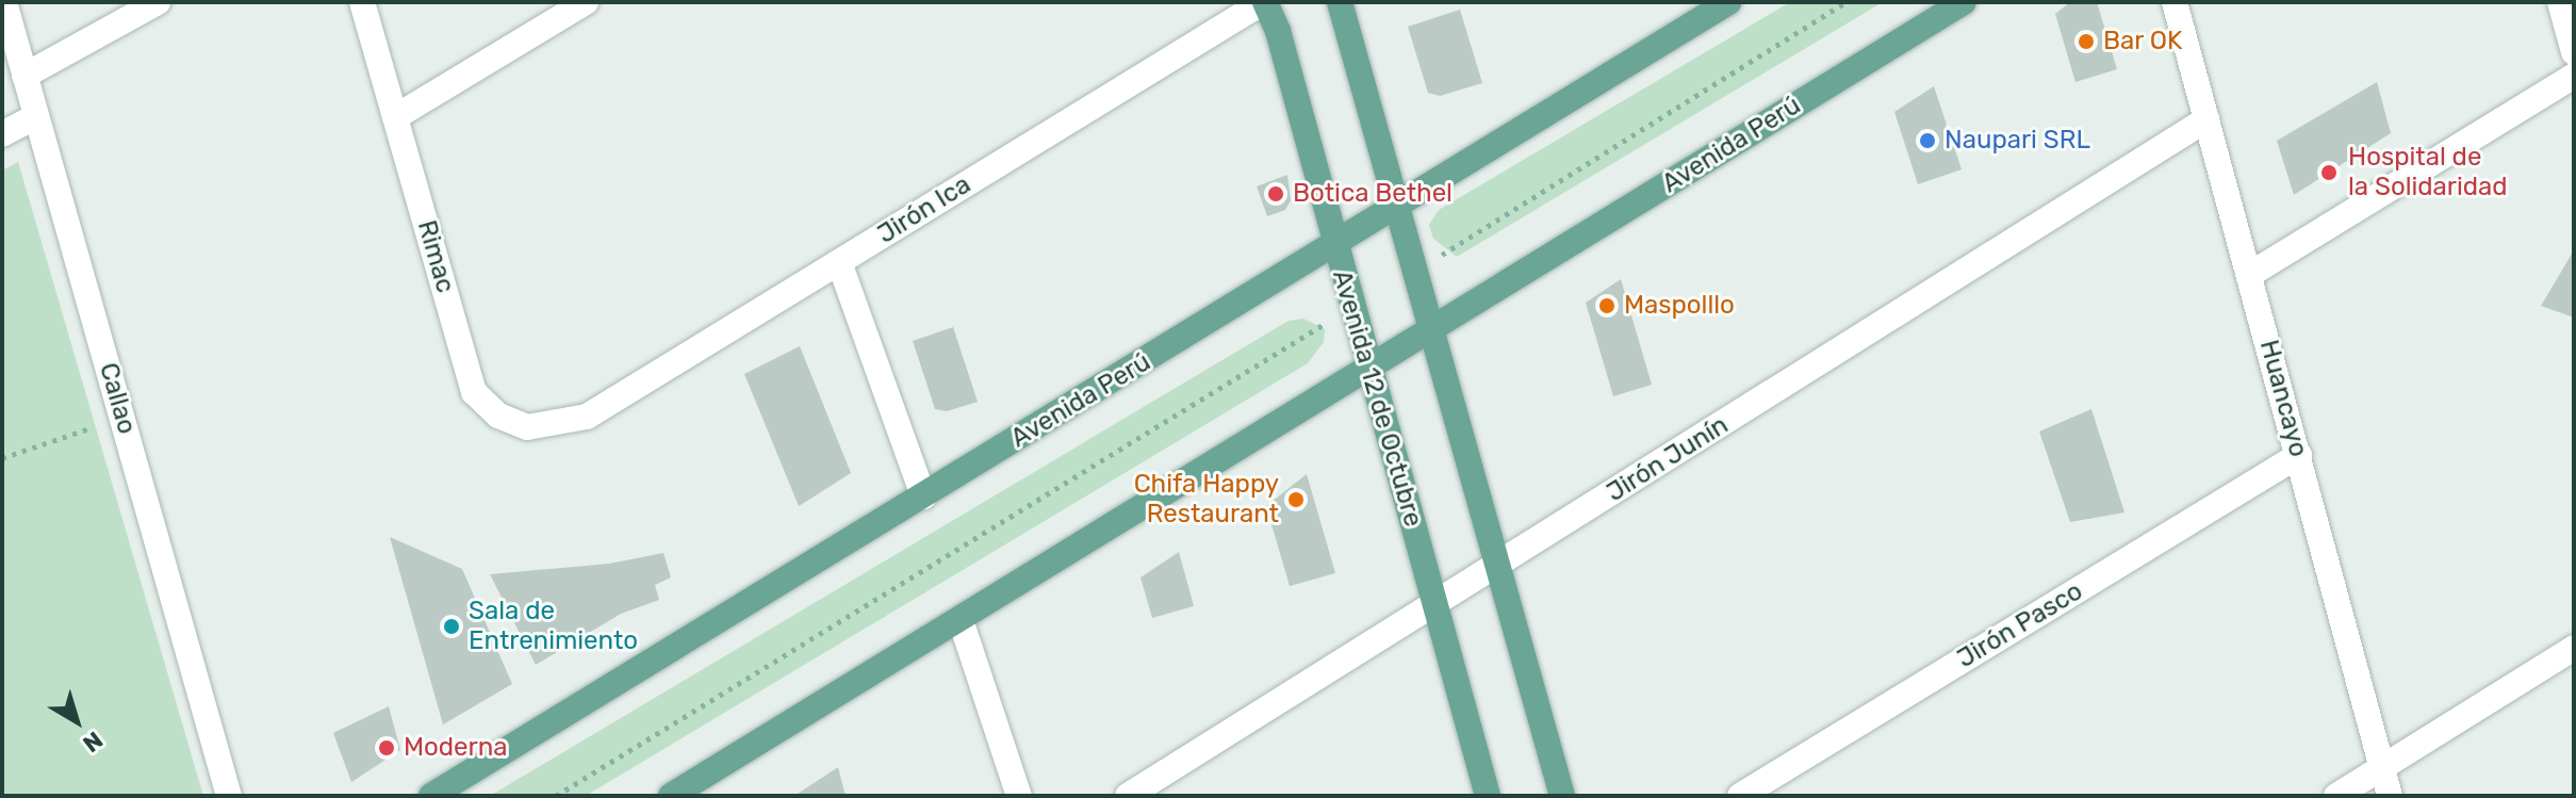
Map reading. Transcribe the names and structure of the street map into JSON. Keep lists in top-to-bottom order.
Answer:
{
  "streets": {
    "main road": ["Avenida Perú", "Avenida 12 de Octubre"],
    "street": [
      "Jirón Ica",
      "Rimac",
      "Callao",
      "Huancayo",
      "Jirón Junín",
      "Jirón Pasco"
    ]
  },
  "crossings": [
    ["Avenida Perú", "Avenida 12 de Octubre"],
    ["Jirón Ica", "Rimac"],
    ["Jirón Ica", "Avenida 12 de Octubre"],
    ["Avenida 12 de Octubre", "Jirón Junín"],
    ["Huancayo", "Jirón Junín"],
    ["Huancayo", "Jirón Pasco"]
  ],
  "places": [
    "Bar OK",
    "Naupari SRL",
    "Hospital de la Solidaridad",
    "Botica Bethel",
    "Maspolllo",
    "Chifa Happy Restaurant",
    "Sala de Entrenimiento",
    "Moderna"
  ],
  "north": "bottom right"
}
